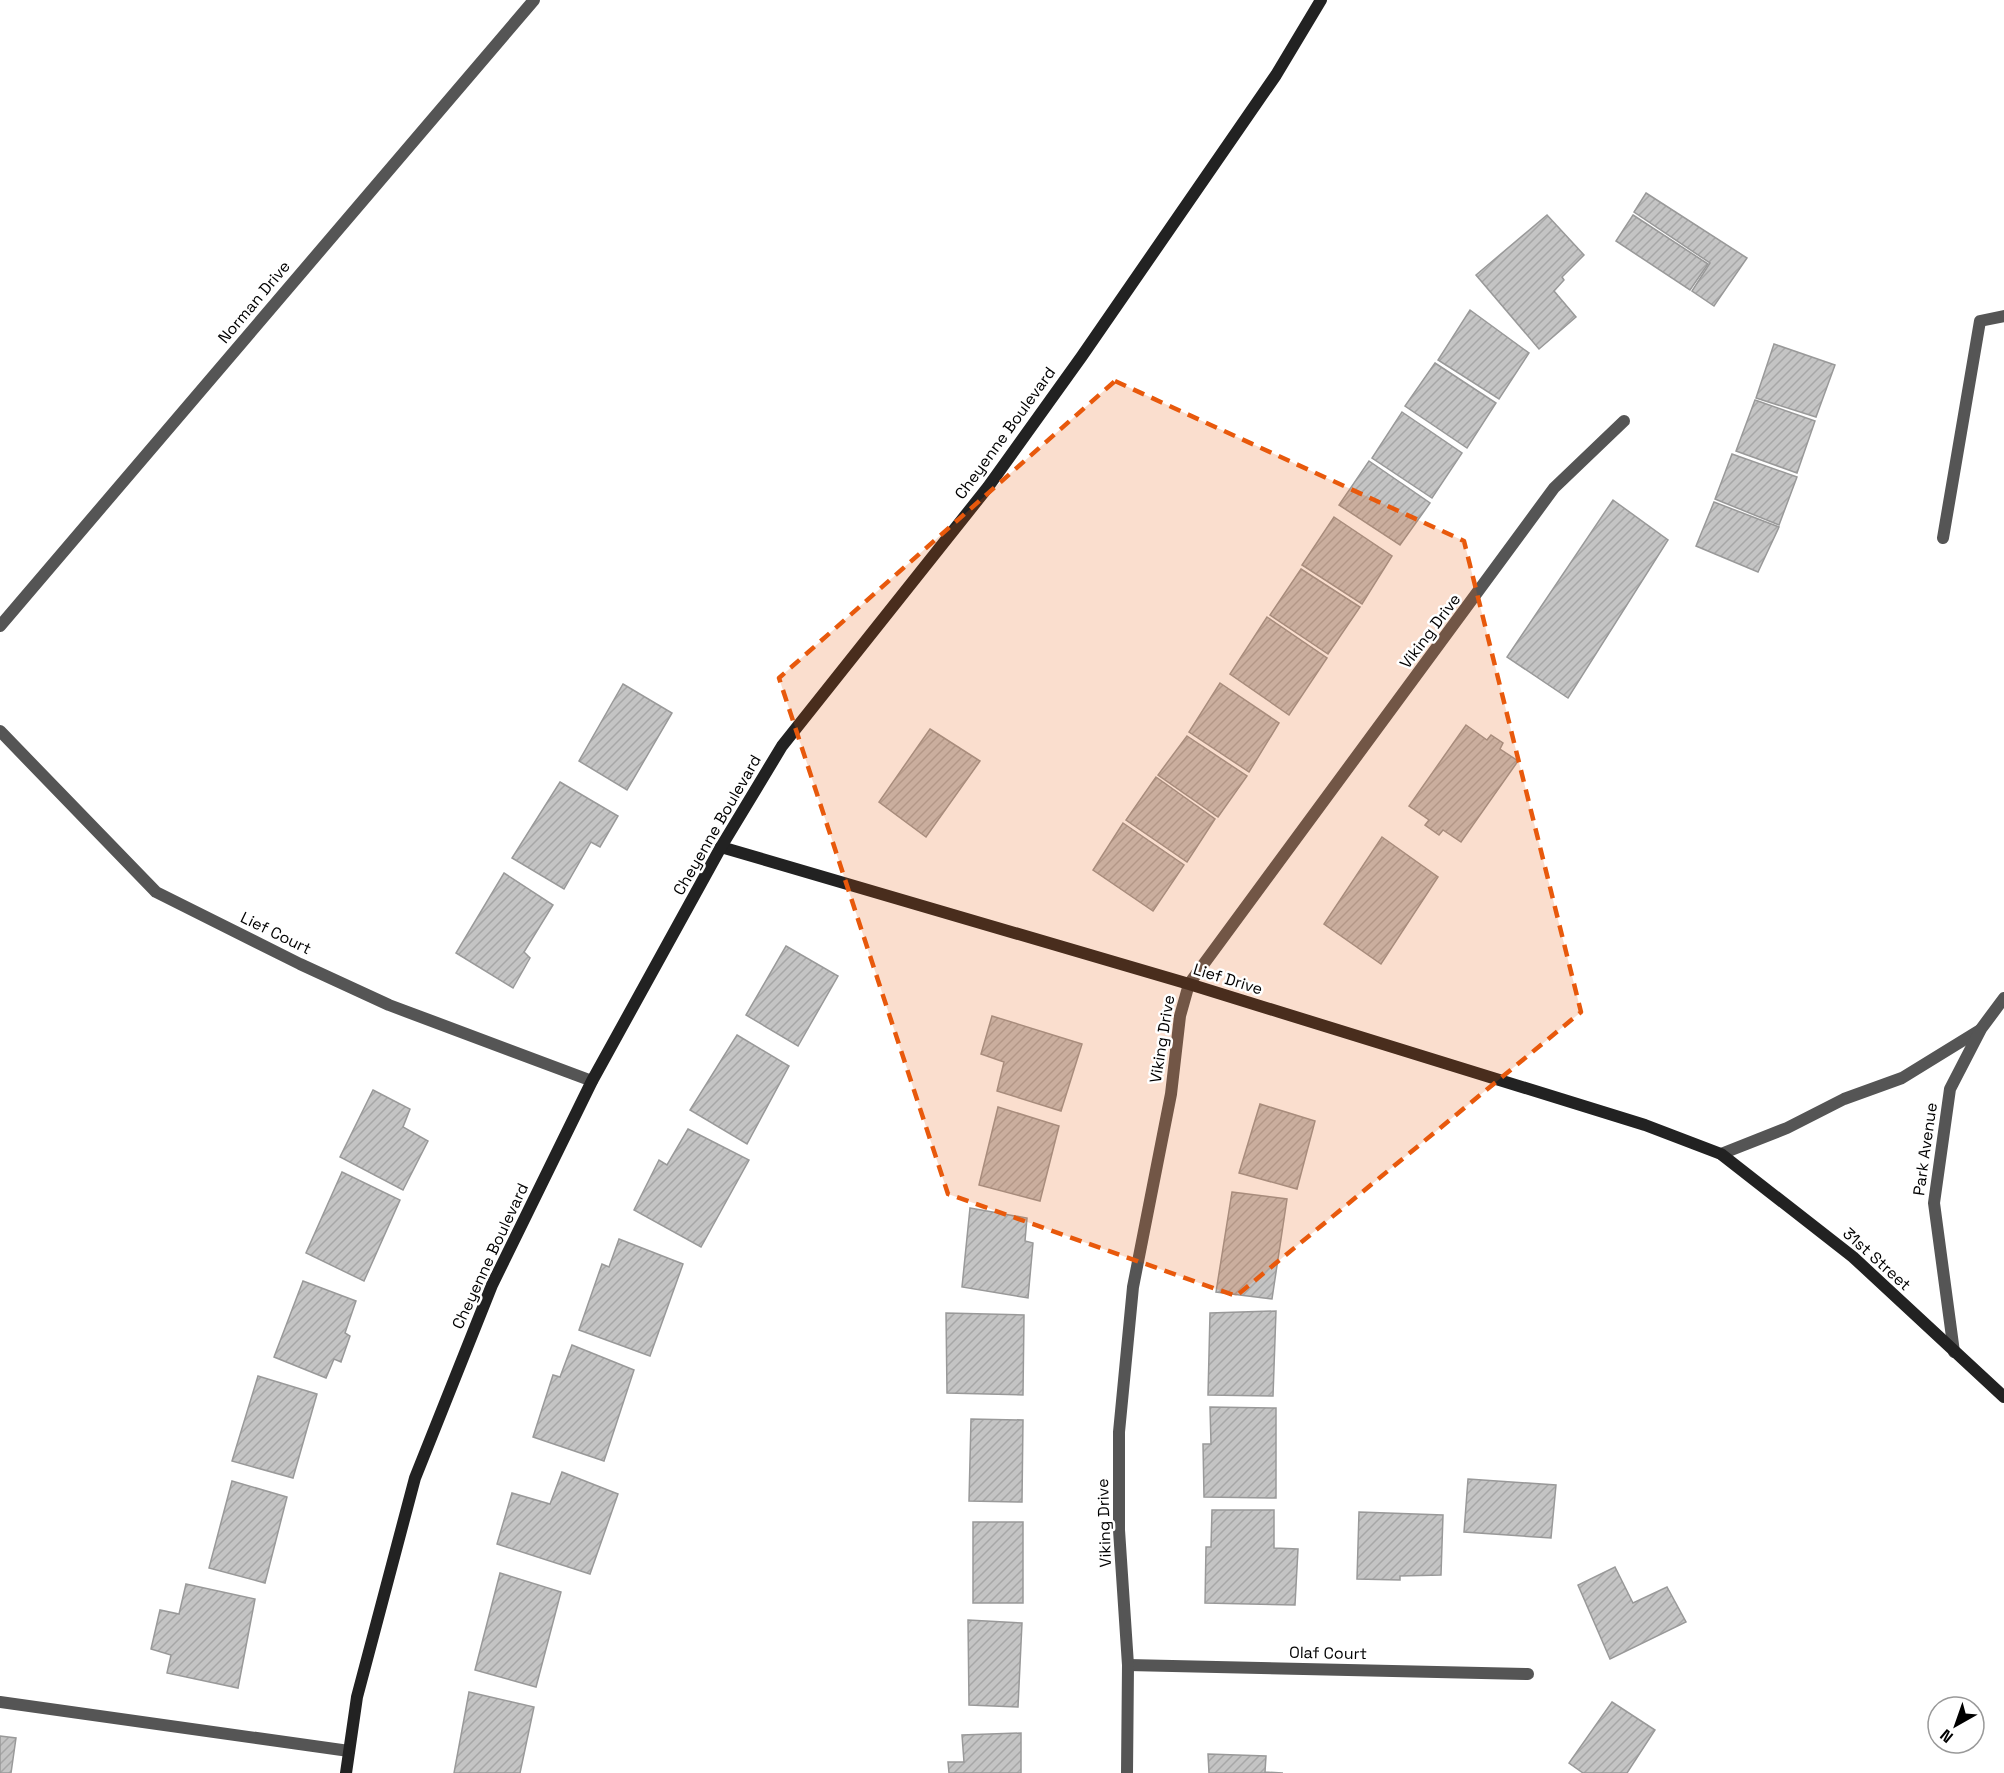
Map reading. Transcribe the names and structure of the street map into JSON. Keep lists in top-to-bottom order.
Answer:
{
  "streets": {
    "street": [
      "Norman Drive",
      "Cheyenne Boulevard",
      "Viking Drive",
      "Lief Court",
      "Lief Drive",
      "Park Avenue",
      "31st Street",
      "Olaf Court"
    ]
  },
  "crossings": [
    ["Cheyenne Boulevard", "Lief Court"],
    ["Cheyenne Boulevard", "Lief Drive"],
    ["Viking Drive", "Lief Drive"],
    ["Viking Drive", "Olaf Court"],
    ["Lief Drive", "Park Avenue"],
    ["Lief Drive", "31st Street"],
    ["Park Avenue", "31st Street"]
  ],
  "north": "bottom left"
}
